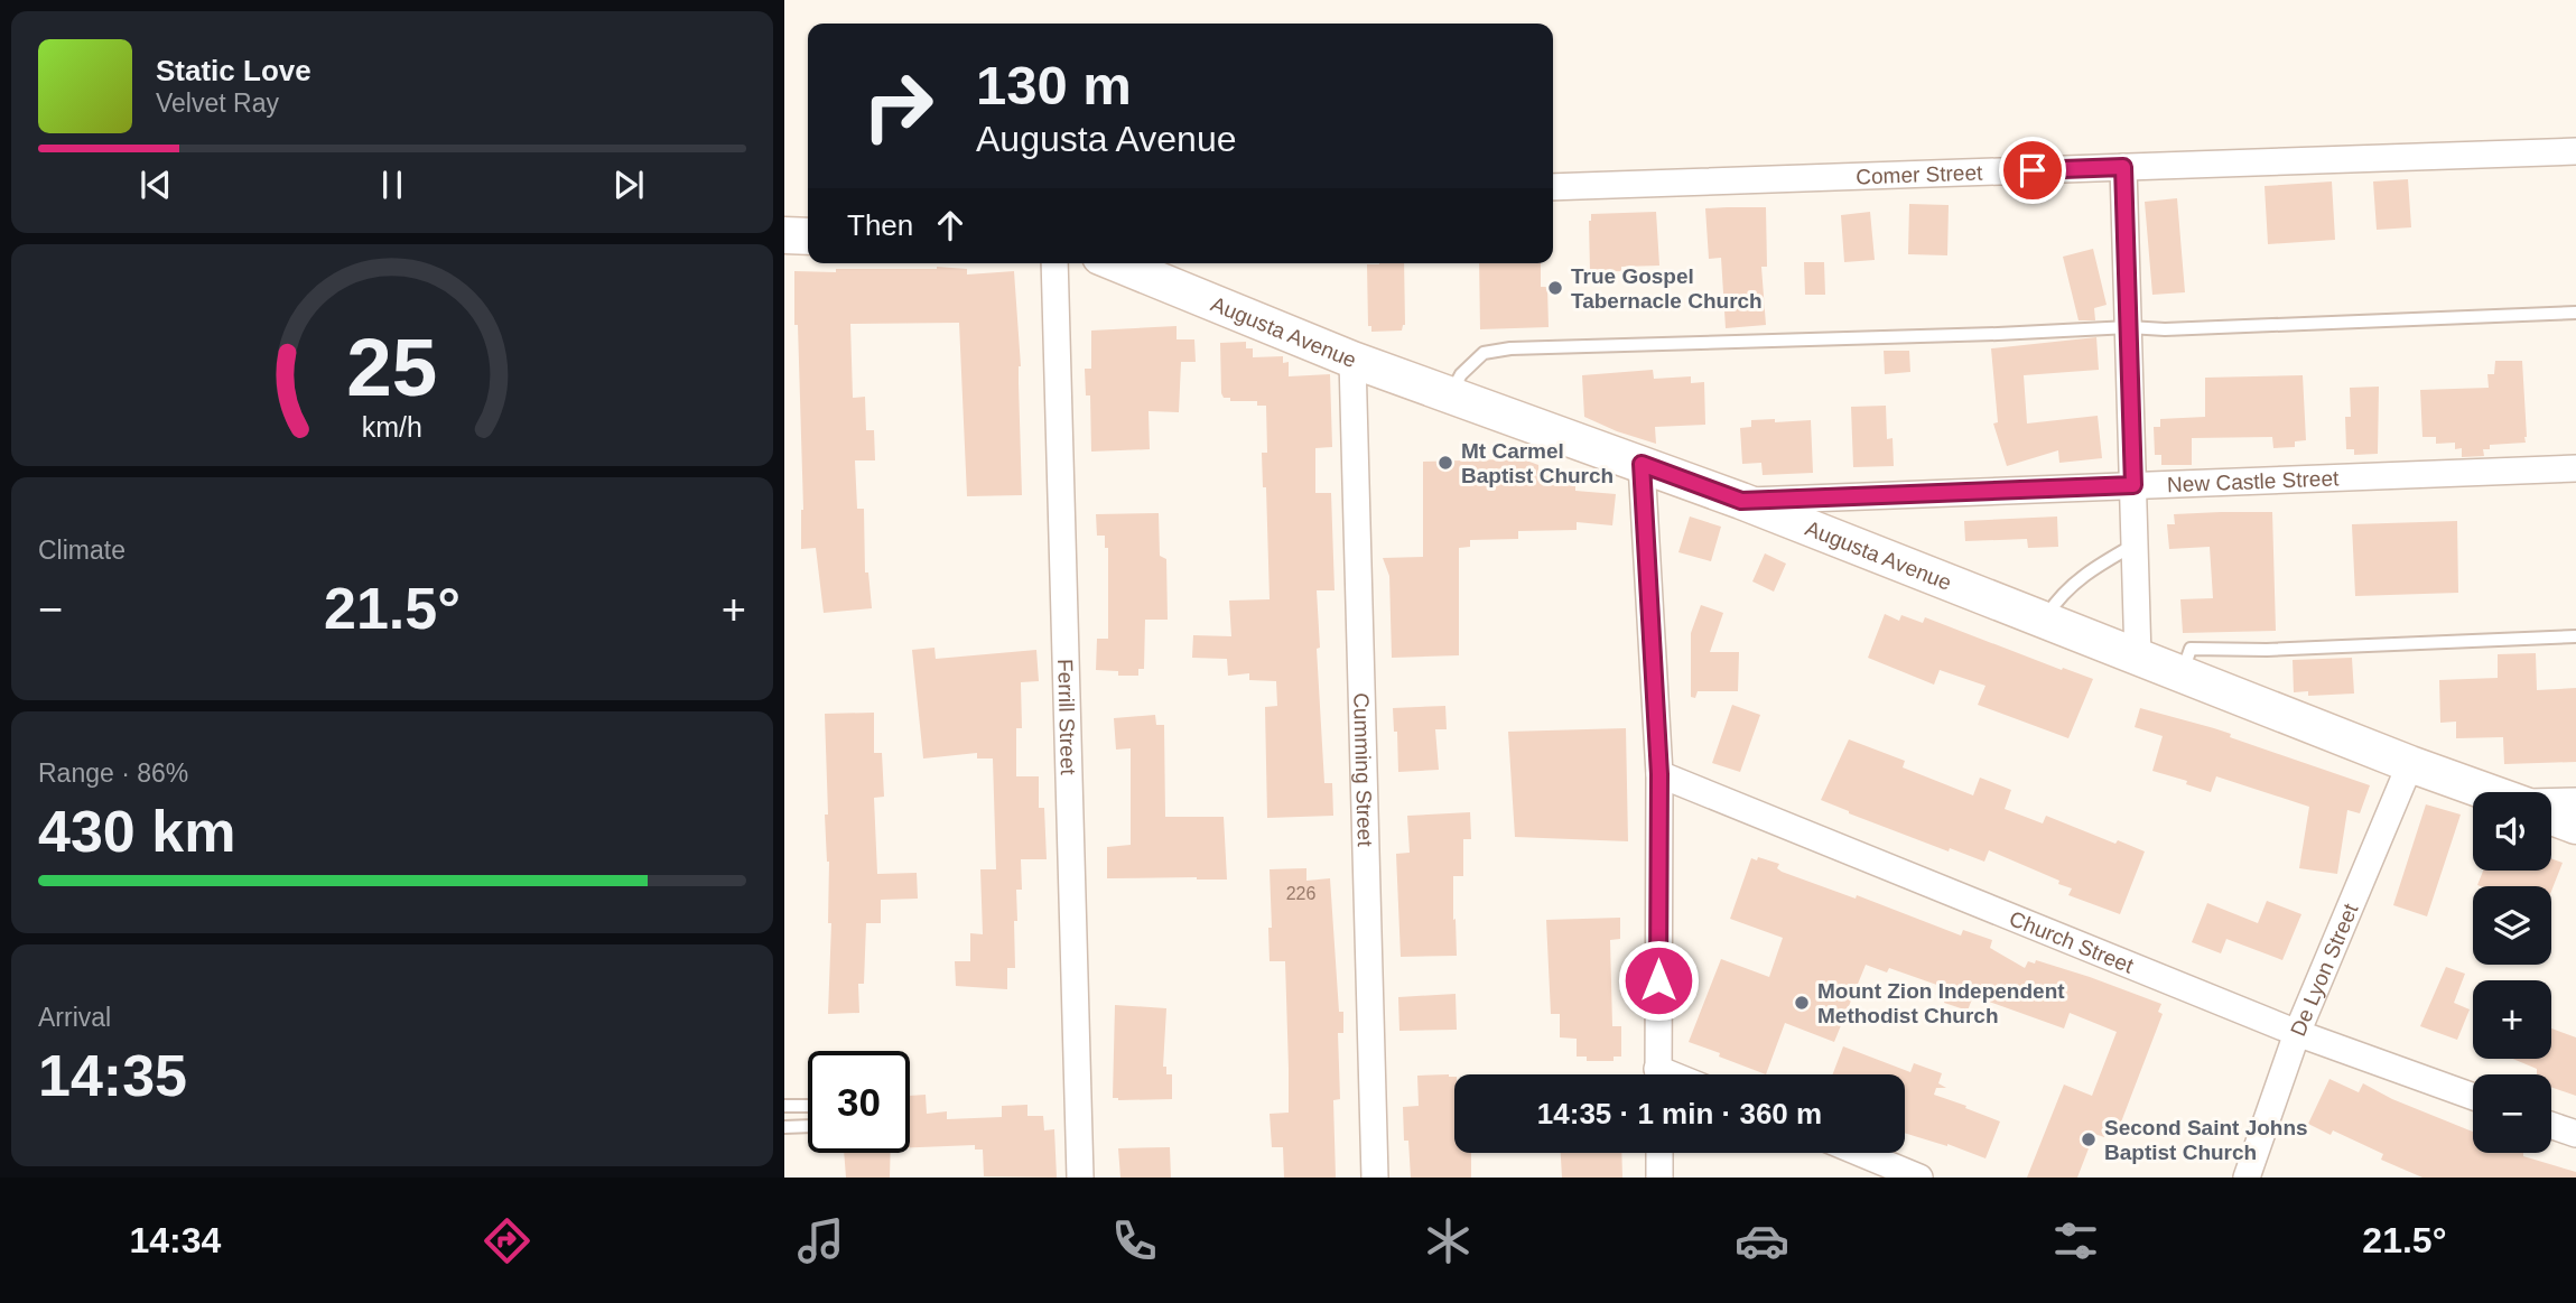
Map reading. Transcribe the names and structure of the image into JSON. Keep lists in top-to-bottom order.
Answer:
{
  "streets": {
    "main road": ["Augusta Avenue"],
    "street": [
      "Comer Street",
      "New Castle Street",
      "Ferrill Street",
      "Cumming Street",
      "Church Street",
      "De Lyon Street"
    ]
  },
  "crossings": [
    ["Augusta Avenue", "New Castle Street"],
    ["Augusta Avenue", "Cumming Street"],
    ["Augusta Avenue", "De Lyon Street"],
    ["Church Street", "De Lyon Street"]
  ],
  "places": [
    "True Gospel Tabernacle Church",
    "Mt Carmel Baptist Church",
    "Mount Zion Independent Methodist Church",
    "Second Saint Johns Baptist Church"
  ],
  "house_numbers": ["226"],
  "page": {
    "turn": ["130 m", "Augusta Avenue"],
    "song": ["Static Love", "Velvet Ray"],
    "then": "Then",
    "tile": [
      "Climate",
      ["Range · 86%", "430 km"],
      ["Arrival", "14:35"]
    ],
    "heat": ["−", "21.5°", "+"],
    "map_buttons": ["+", "−"],
    "limit": "30",
    "trip": "14:35 · 1 min · 360 m",
    "tabs": ["14:34", "21.5°"],
    "gauge": ["25", "km/h"]
  }
}
